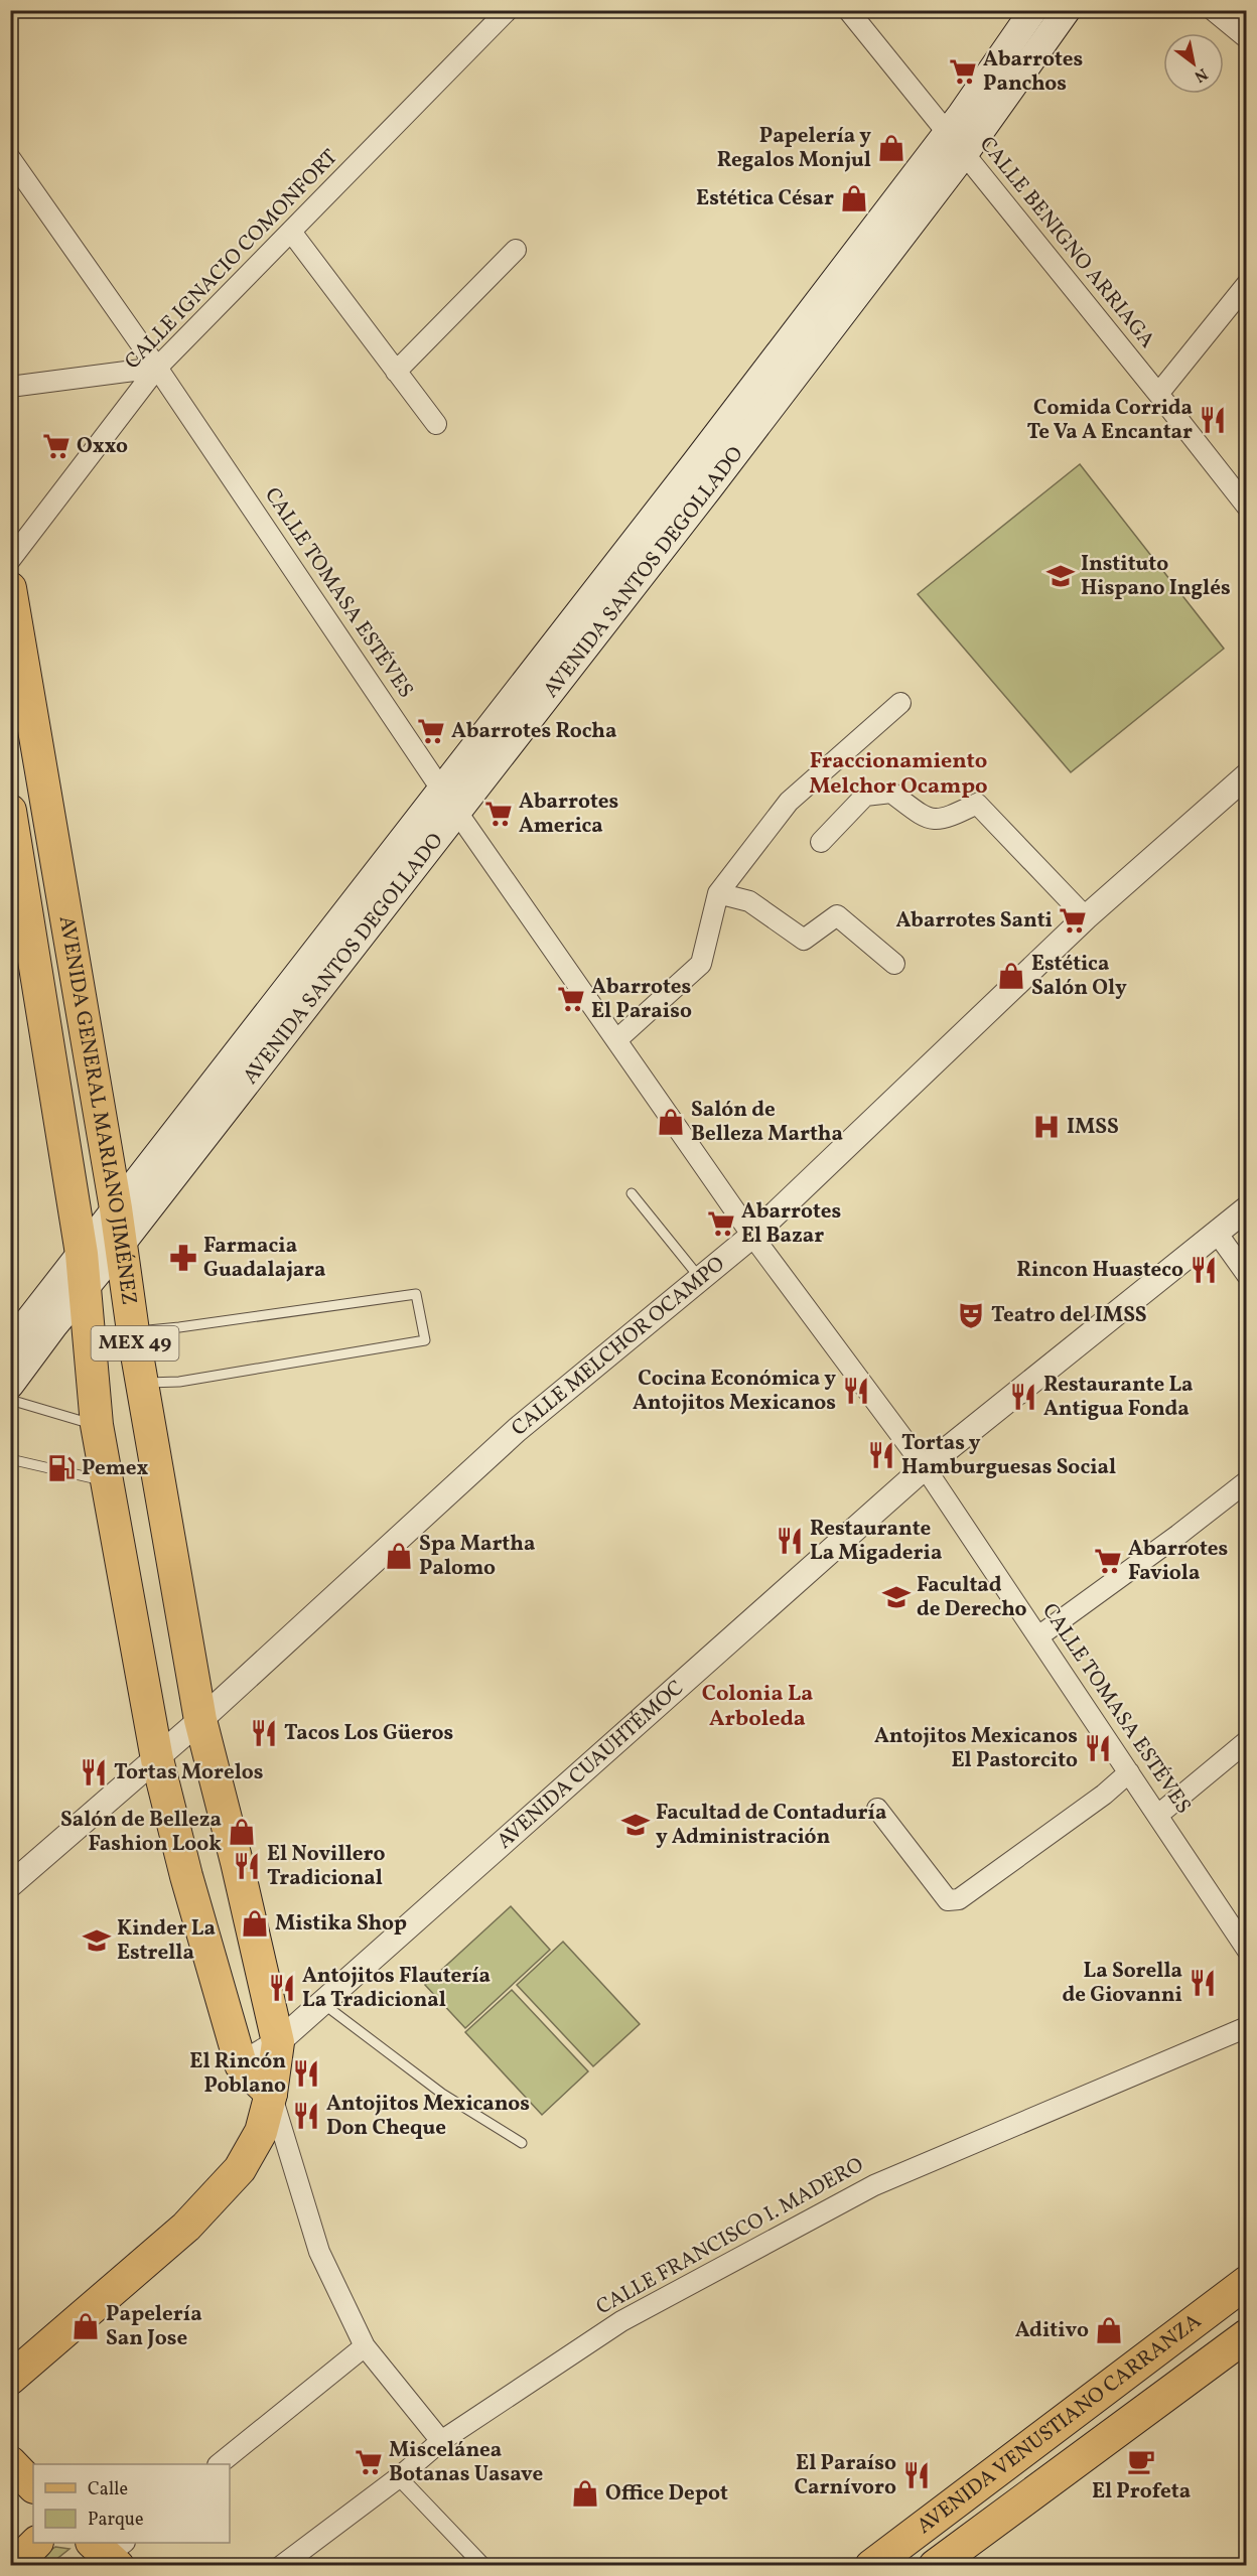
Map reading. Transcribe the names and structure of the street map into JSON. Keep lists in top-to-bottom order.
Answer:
{
  "streets": {
    "main road": [
      "AVENIDA SANTOS DEGOLLADO",
      "AVENIDA GENERAL MARIANO JIMÉNEZ",
      "MEX 49",
      "AVENIDA VENUSTIANO CARRANZA"
    ],
    "street": [
      "CALLE BENIGNO ARRIAGA",
      "CALLE IGNACIO COMONFORT",
      "CALLE TOMASA ESTÉVES",
      "CALLE MELCHOR OCAMPO",
      "AVENIDA CUAUHTÉMOC",
      "CALLE FRANCISCO I. MADERO"
    ]
  },
  "crossings": [
    ["CALLE BENIGNO ARRIAGA", "AVENIDA SANTOS DEGOLLADO"],
    ["CALLE IGNACIO COMONFORT", "CALLE TOMASA ESTÉVES"],
    ["AVENIDA SANTOS DEGOLLADO", "CALLE TOMASA ESTÉVES"],
    ["AVENIDA SANTOS DEGOLLADO", "AVENIDA GENERAL MARIANO JIMÉNEZ"],
    ["CALLE TOMASA ESTÉVES", "CALLE MELCHOR OCAMPO"],
    ["CALLE TOMASA ESTÉVES", "AVENIDA CUAUHTÉMOC"],
    ["AVENIDA GENERAL MARIANO JIMÉNEZ", "CALLE MELCHOR OCAMPO"],
    ["AVENIDA GENERAL MARIANO JIMÉNEZ", "AVENIDA CUAUHTÉMOC"],
    ["AVENIDA GENERAL MARIANO JIMÉNEZ", "CALLE FRANCISCO I. MADERO"]
  ],
  "districts": ["Fraccionamiento Melchor Ocampo", "Colonia La Arboleda"],
  "places": {
    "supermarket": [
      "Abarrotes Panchos",
      "Oxxo",
      "Abarrotes Rocha",
      "Abarrotes America",
      "Abarrotes Santi",
      "Abarrotes El Paraiso",
      "Abarrotes El Bazar",
      "Abarrotes Faviola",
      "Miscelánea Botanas Uasave"
    ],
    "shop": [
      "Papelería y Regalos Monjul",
      "Estética César",
      "Estética Salón Oly",
      "Salón de Belleza Martha",
      "Spa Martha Palomo",
      "Salón de Belleza Fashion Look",
      "Mistika Shop",
      "Papelería San Jose",
      "Aditivo",
      "Office Depot"
    ],
    "restaurant": [
      "Comida Corrida Te Va A Encantar",
      "Rincon Huasteco",
      "Cocina Económica y Antojitos Mexicanos",
      "Restaurante La Antigua Fonda",
      "Tortas y Hamburguesas Social",
      "Restaurante La Migaderia",
      "Tacos Los Güeros",
      "Antojitos Mexicanos El Pastorcito",
      "Tortas Morelos",
      "El Novillero Tradicional",
      "La Sorella de Giovanni",
      "Antojitos Flautería La Tradicional",
      "El Rincón Poblano",
      "Antojitos Mexicanos Don Cheque",
      "El Paraíso Carnívoro"
    ],
    "school or university": [
      "Instituto Hispano Inglés",
      "Facultad de Derecho",
      "Facultad de Contaduría y Administración",
      "Kinder La Estrella"
    ],
    "hospital": ["IMSS"],
    "pharmacy": ["Farmacia Guadalajara"],
    "theatre": ["Teatro del IMSS"],
    "fuel station": ["Pemex"],
    "cafe": ["El Profeta"]
  },
  "legend": ["Calle", "Parque"],
  "north": "bottom right"
}
